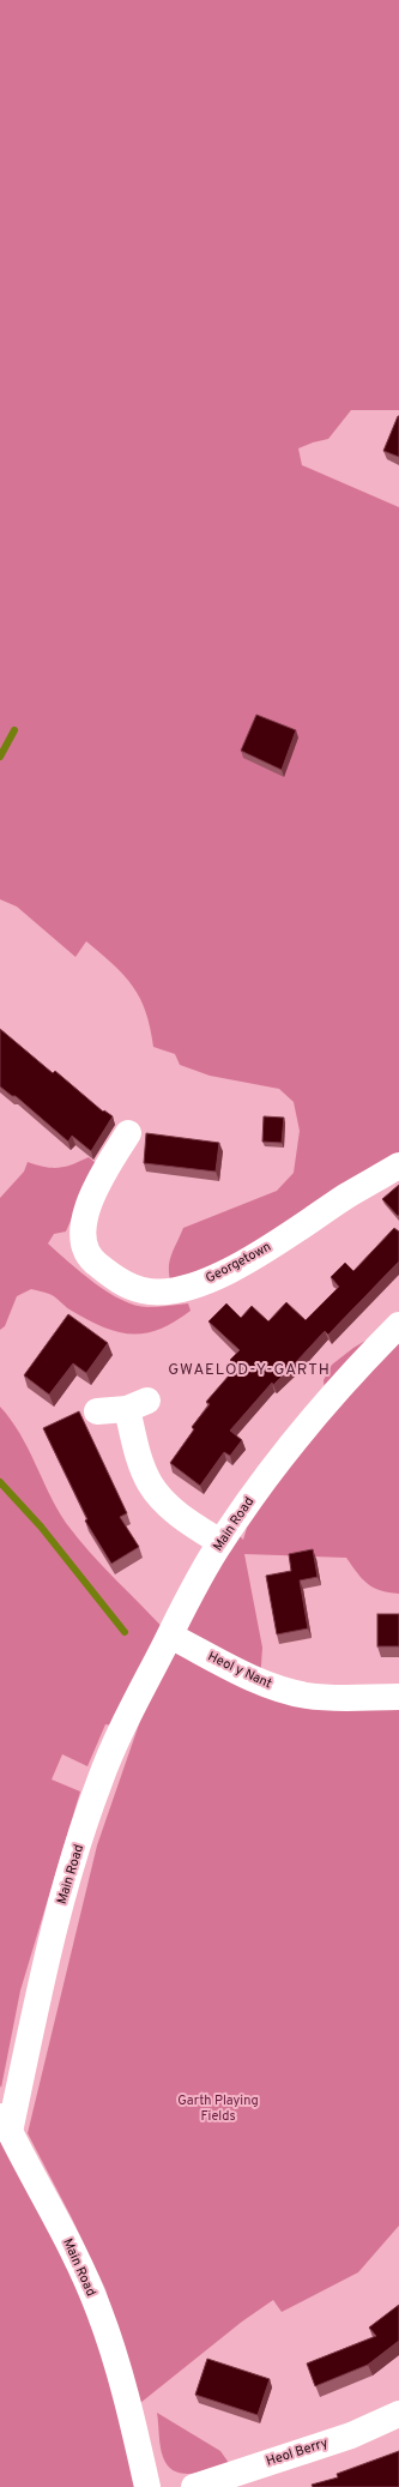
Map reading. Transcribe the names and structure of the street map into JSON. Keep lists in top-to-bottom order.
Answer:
{
  "streets": {
    "street": [
      "Georgetown",
      "Main Road",
      "Heol y Nant",
      "Heol Berry"
    ]
  },
  "crossings": [
    ["Main Road", "Heol y Nant"]
  ],
  "districts": ["GWAELOD-Y-GARTH"],
  "parks": ["Garth Playing Fields"]
}
